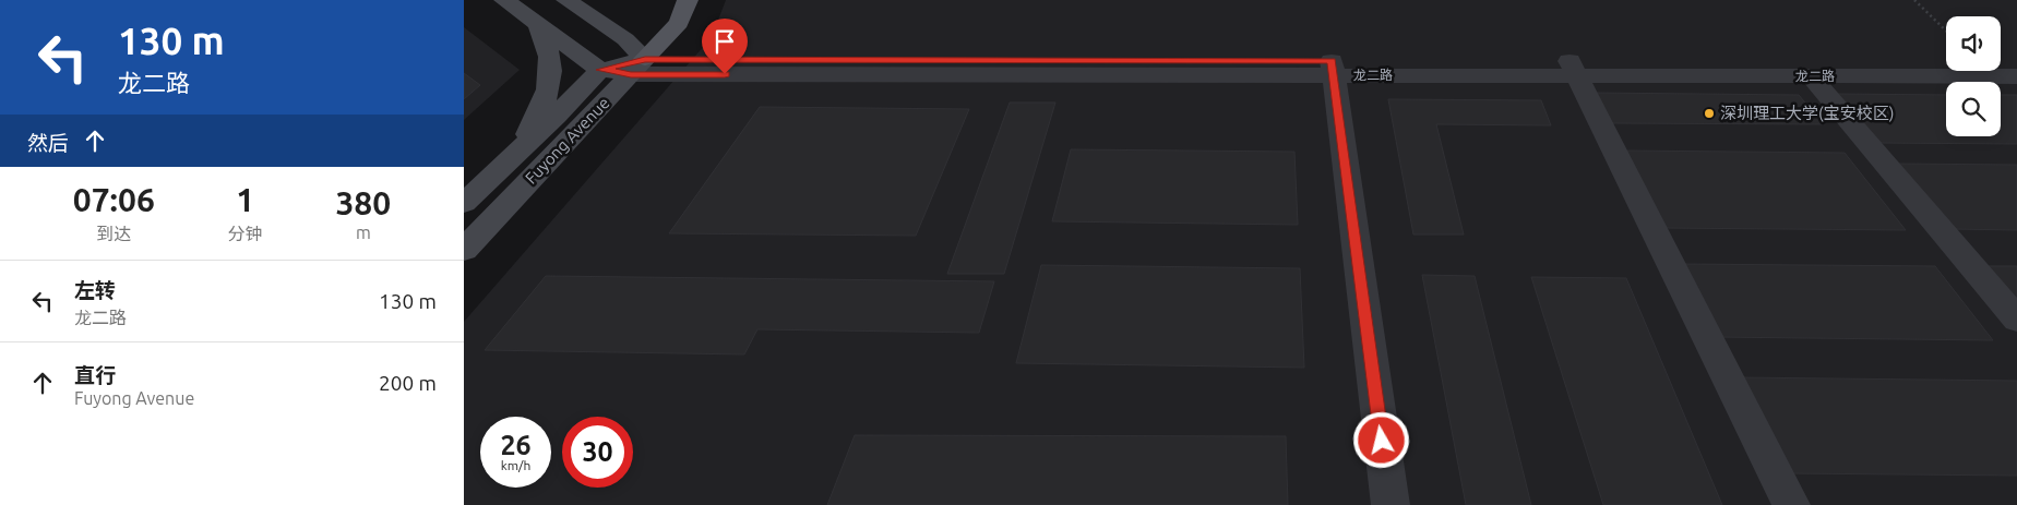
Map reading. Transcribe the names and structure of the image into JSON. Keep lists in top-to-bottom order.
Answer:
{
  "streets": {
    "main road": ["Fuyong Avenue"],
    "street": ["龙二路"]
  },
  "crossings": [
    ["龙二路", "Fuyong Avenue"]
  ],
  "places": ["深圳理工大学(宝安校区)"],
  "page": {
    "turn": ["130 m", "龙二路"],
    "then": "然后",
    "eta": [
      "07:06",
      "到达",
      "1",
      "分钟",
      "380",
      "m"
    ],
    "list": [
      {
        "name": "左转",
        "note": "龙二路",
        "value": "130 m"
      },
      {
        "name": "直行",
        "note": "Fuyong Avenue",
        "value": "200 m"
      }
    ],
    "speed": "26 km/h",
    "limit": "30"
  }
}
